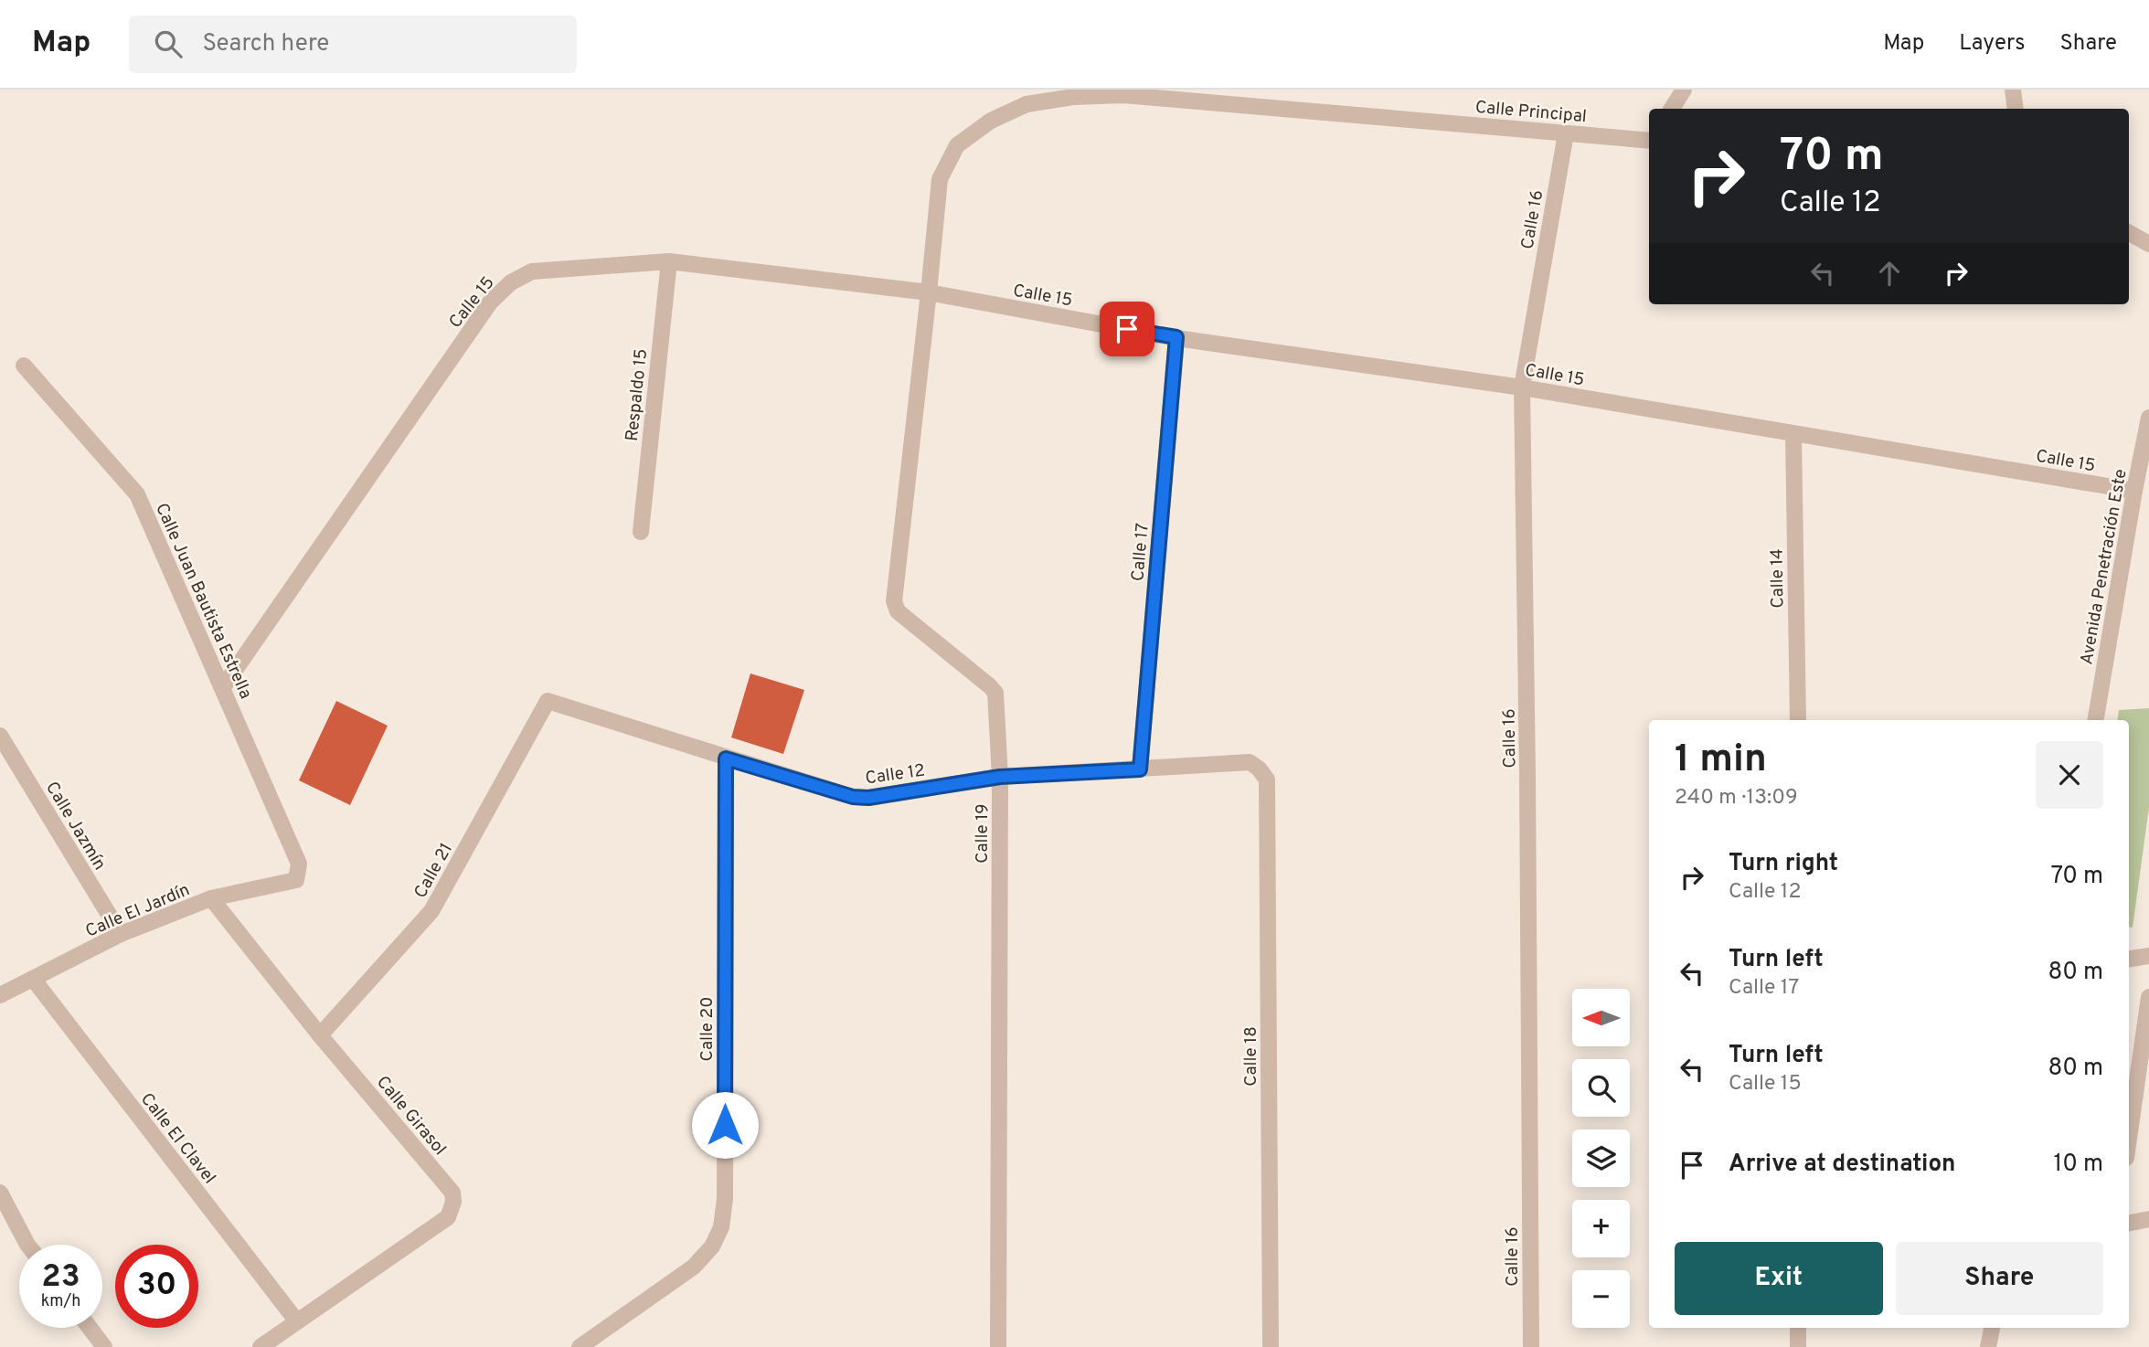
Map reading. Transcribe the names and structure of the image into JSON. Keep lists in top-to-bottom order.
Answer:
{
  "streets": {
    "street": [
      "Calle Principal",
      "Calle 16",
      "Calle 15",
      "Respaldo 15",
      "Calle 17",
      "Avenida Penetración Este",
      "Calle 14",
      "Calle Juan Bautista Estrella",
      "Calle 12",
      "Calle Jazmín",
      "Calle 19",
      "Calle 21",
      "Calle El Jardín",
      "Calle 20",
      "Calle 18",
      "Calle Girasol",
      "Calle El Clavel"
    ]
  },
  "crossings": [
    ["Calle Principal", "Calle 16"],
    ["Calle Principal", "Calle 15"],
    ["Calle Principal", "Calle 19"],
    ["Calle 16", "Calle 15"],
    ["Calle 15", "Respaldo 15"],
    ["Calle 15", "Calle 17"],
    ["Calle 15", "Avenida Penetración Este"],
    ["Calle 15", "Calle 14"],
    ["Calle 15", "Calle Juan Bautista Estrella"],
    ["Calle 15", "Calle 19"],
    ["Calle 17", "Calle 12"],
    ["Calle Juan Bautista Estrella", "Calle El Jardín"],
    ["Calle 12", "Calle 19"],
    ["Calle 12", "Calle 21"],
    ["Calle 12", "Calle 20"],
    ["Calle 12", "Calle 18"],
    ["Calle Jazmín", "Calle El Jardín"],
    ["Calle 21", "Calle Girasol"],
    ["Calle El Jardín", "Calle Girasol"],
    ["Calle El Jardín", "Calle El Clavel"],
    ["Calle Girasol", "Calle El Clavel"]
  ],
  "north": "left",
  "page": {
    "header": "Map",
    "search": "Search here",
    "nav": ["Map", "Layers", "Share"],
    "turn": ["70 m", "Calle 12"],
    "heading": ["1 min", "240 m · 13:09"],
    "list": [
      {
        "name": "Turn right",
        "note": "Calle 12",
        "value": "70 m"
      },
      {
        "name": "Turn left",
        "note": "Calle 17",
        "value": "80 m"
      },
      {
        "name": "Turn left",
        "note": "Calle 15",
        "value": "80 m"
      },
      {
        "name": "Arrive at destination",
        "value": "10 m"
      }
    ],
    "map_buttons": ["+", "−"],
    "buttons": ["Exit", "Share"],
    "speed": "23 km/h",
    "limit": "30"
  }
}
